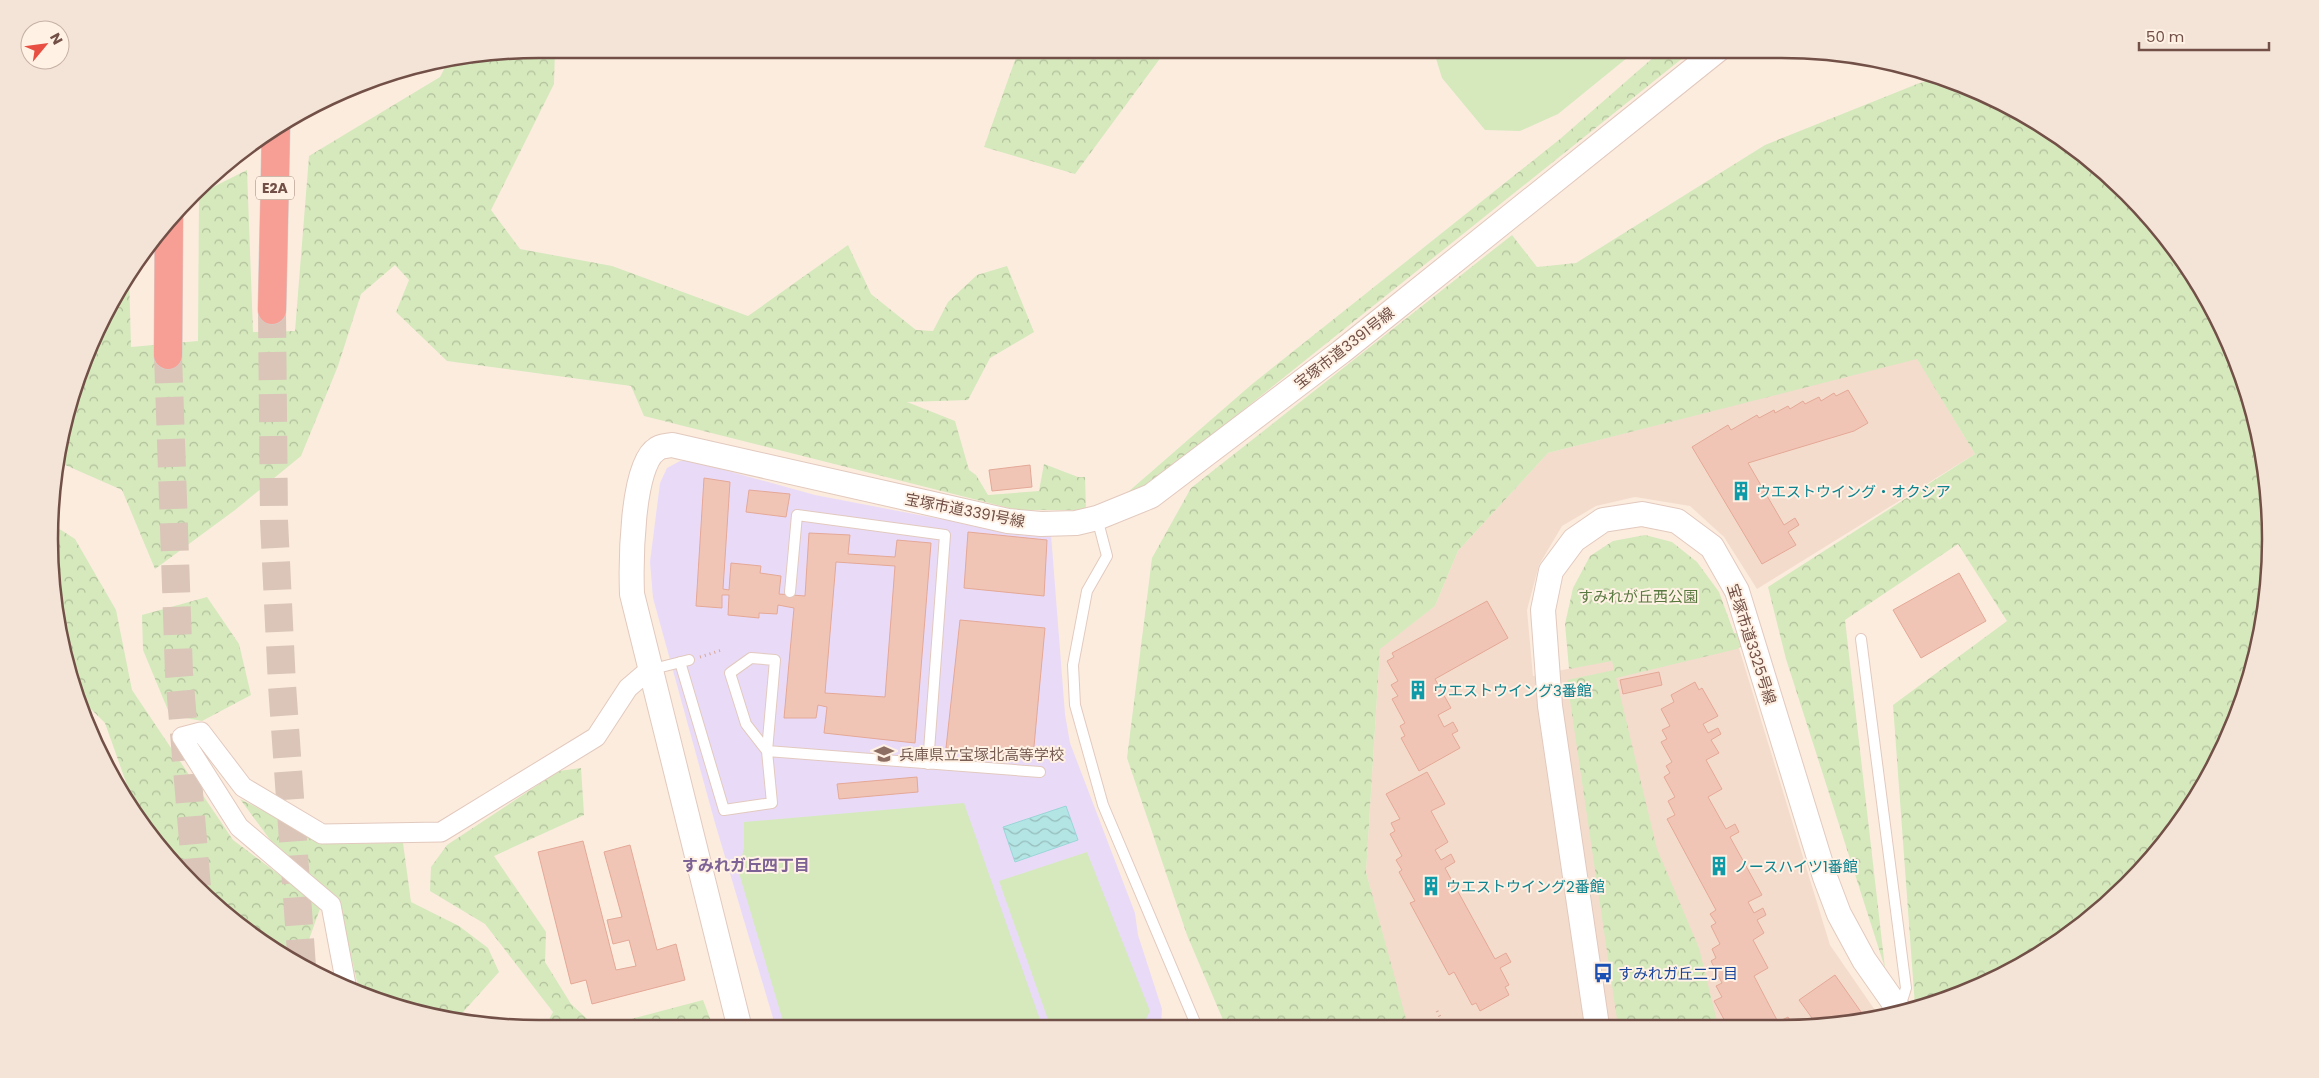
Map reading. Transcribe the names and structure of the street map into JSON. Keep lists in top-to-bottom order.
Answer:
{
  "streets": {
    "highway": ["E2A"],
    "street": ["宝塚市道3391号線", "宝塚市道3325号線"]
  },
  "districts": ["すみれガ丘四丁目"],
  "parks": ["すみれが丘西公園"],
  "places": {
    "building": [
      "ウエストウイング・オクシア",
      "ウエストウイング3番館",
      "ノースハイツ1番館",
      "ウエストウイング2番館"
    ],
    "school or university": ["兵庫県立宝塚北高等学校"],
    "bus stop": ["すみれガ丘二丁目"]
  },
  "scale_bar": "50 m",
  "north": "top right"
}
